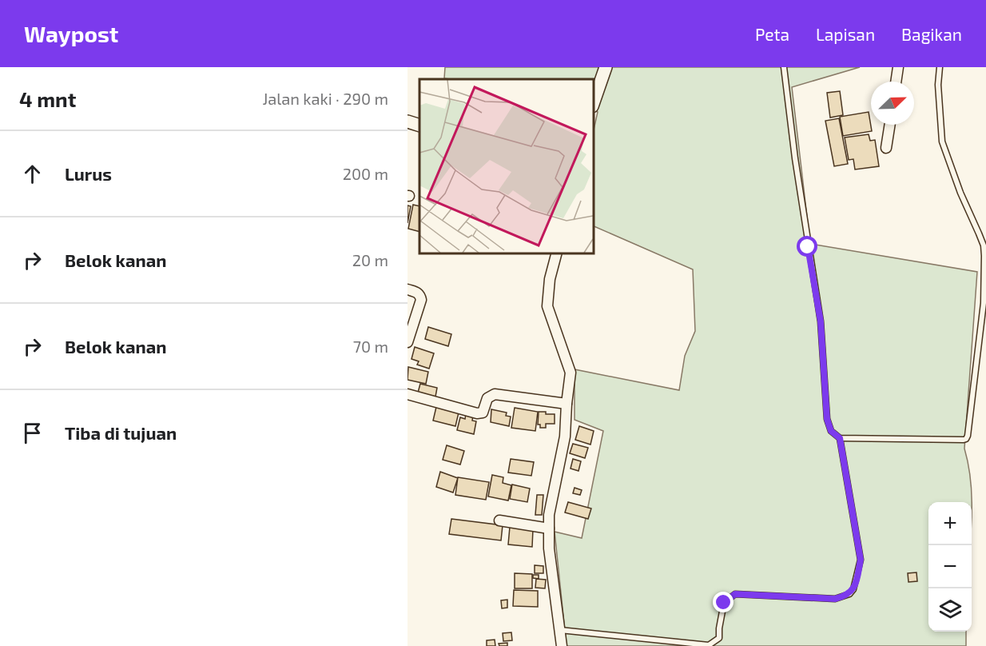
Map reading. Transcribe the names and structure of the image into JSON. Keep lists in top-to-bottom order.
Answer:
{
  "north": "top right",
  "page": {
    "header": "Waypost",
    "nav": ["Peta", "Lapisan", "Bagikan"],
    "heading": ["4 mnt", "Jalan kaki · 290 m"],
    "list": [
      ["Lurus", "200 m"],
      ["Belok kanan", "20 m"],
      ["Belok kanan", "70 m"],
      "Tiba di tujuan"
    ],
    "map_buttons": ["+", "−"]
  }
}
